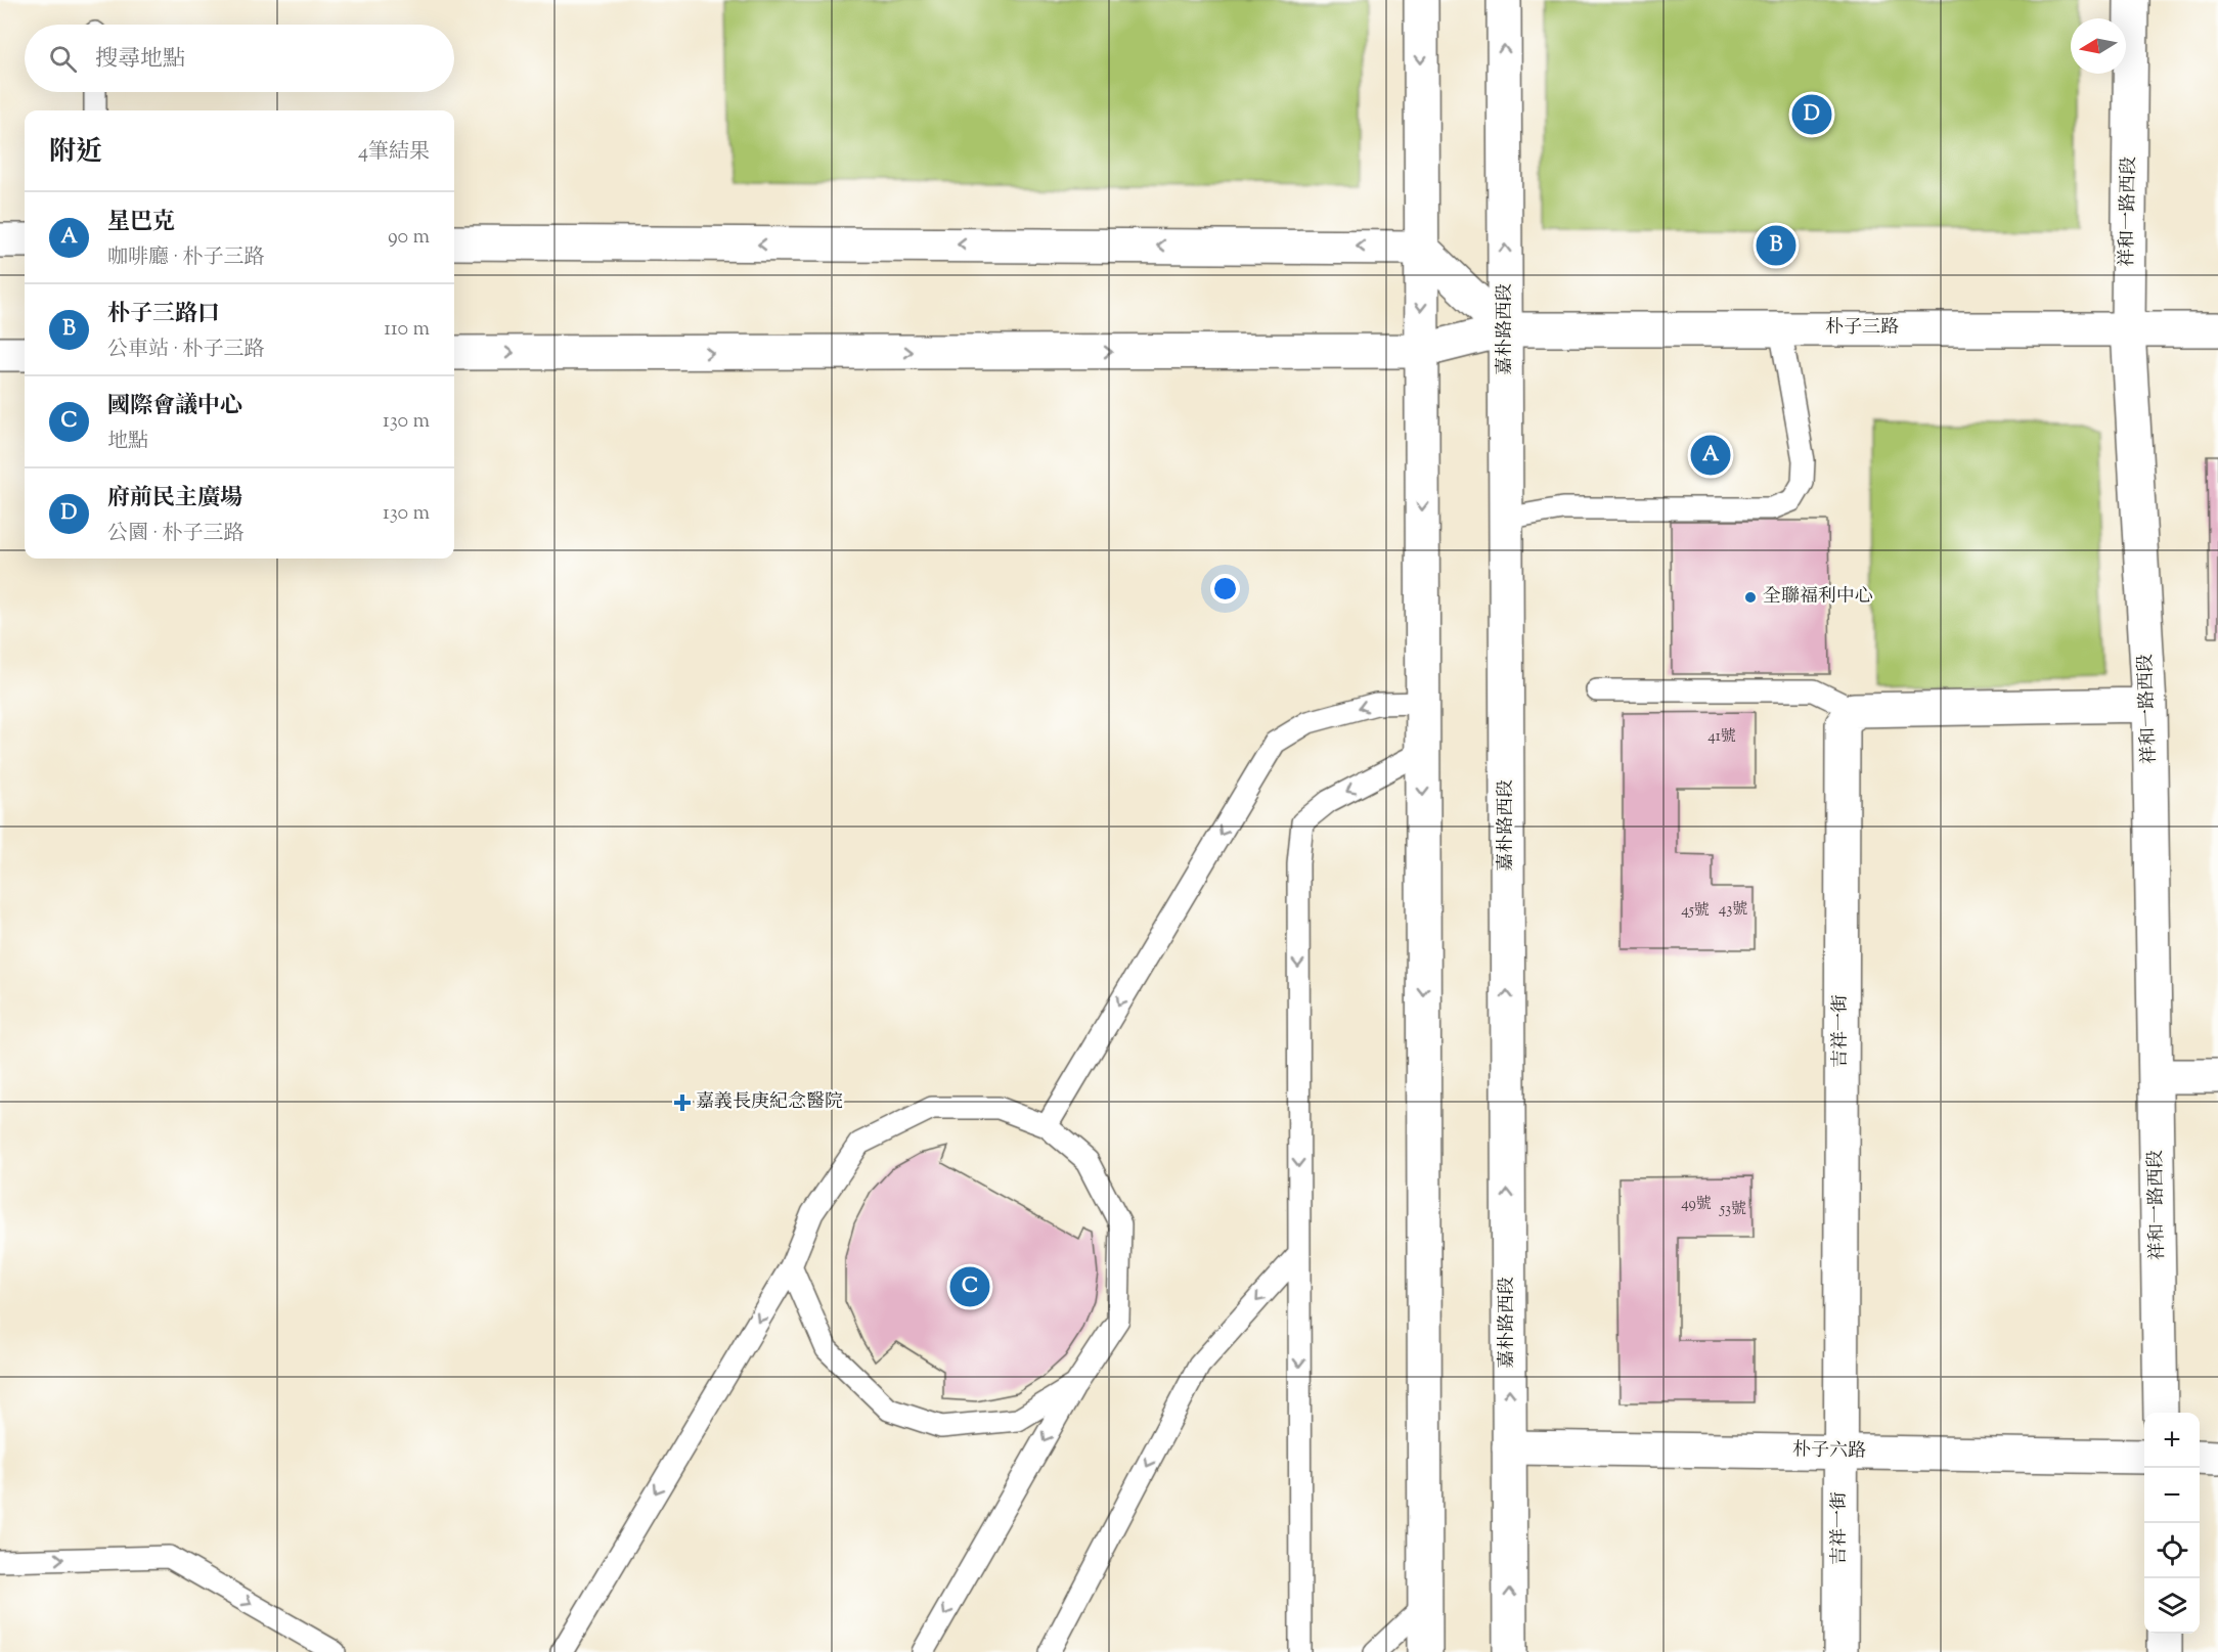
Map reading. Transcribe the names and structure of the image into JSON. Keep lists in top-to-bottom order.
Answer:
{
  "streets": {
    "street": [
      "祥和一路西段",
      "朴子三路",
      "嘉朴路西段",
      "吉祥一街",
      "朴子六路"
    ]
  },
  "crossings": [
    ["祥和一路西段", "朴子三路"],
    ["朴子三路", "嘉朴路西段"],
    ["嘉朴路西段", "朴子六路"],
    ["吉祥一街", "朴子六路"]
  ],
  "places": {
    "other": ["全聯福利中心"],
    "health": ["嘉義長庚紀念醫院"]
  },
  "house_numbers": [
    "41號",
    "43號",
    "45號",
    "49號",
    "53號"
  ],
  "north": "left",
  "page": {
    "search": "搜尋地點",
    "pins": [
      "D",
      "B",
      "A",
      "C"
    ],
    "heading": ["附近", "4筆結果"],
    "list": [
      {
        "mark": "A",
        "name": "星巴克",
        "note": "咖啡廳 · 朴子三路",
        "value": "90 m"
      },
      {
        "mark": "B",
        "name": "朴子三路口",
        "note": "公車站 · 朴子三路",
        "value": "110 m"
      },
      {
        "mark": "C",
        "name": "國際會議中心",
        "note": "地點",
        "value": "130 m"
      },
      {
        "mark": "D",
        "name": "府前民主廣場",
        "note": "公園 · 朴子三路",
        "value": "130 m"
      }
    ],
    "map_buttons": ["+", "−"]
  }
}
